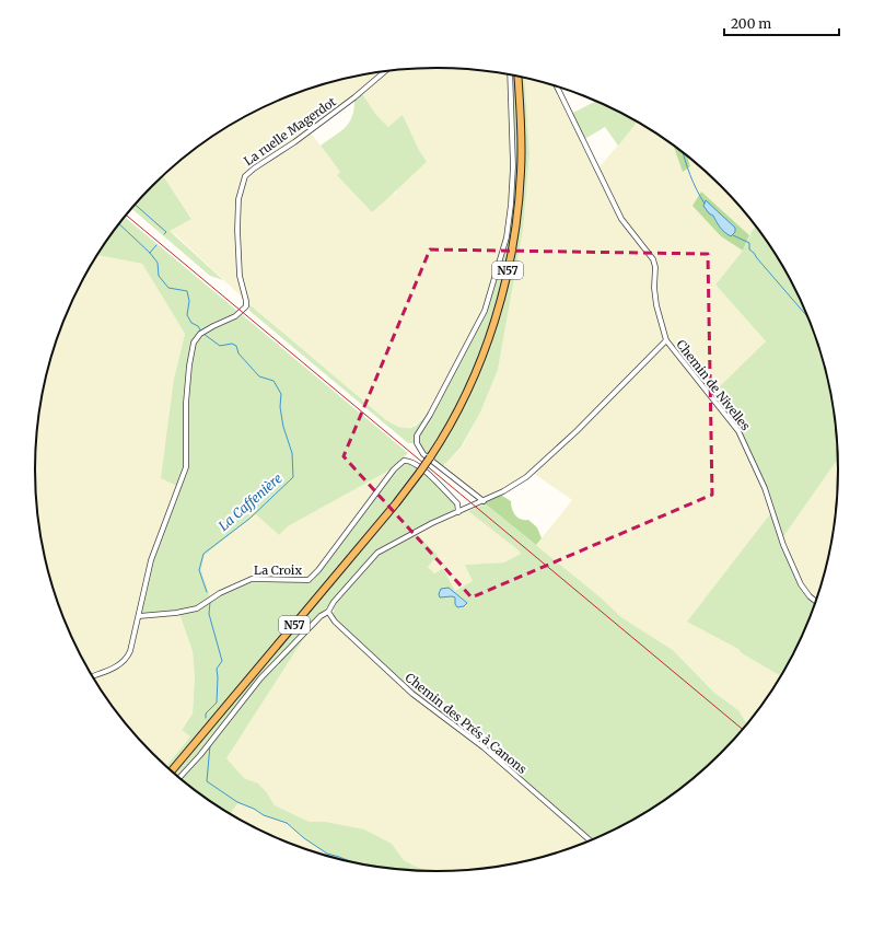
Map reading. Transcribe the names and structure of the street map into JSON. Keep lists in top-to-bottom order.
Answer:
{
  "streets": {
    "highway": ["N57"],
    "street": [
      "La ruelle Magerdot",
      "Chemin de Nivelles",
      "La Croix",
      "Chemin des Prés à Canons"
    ]
  },
  "crossings": [
    ["La ruelle Magerdot", "La Croix"]
  ],
  "water": ["La Caffenière"],
  "scale_bar": "200 m"
}
